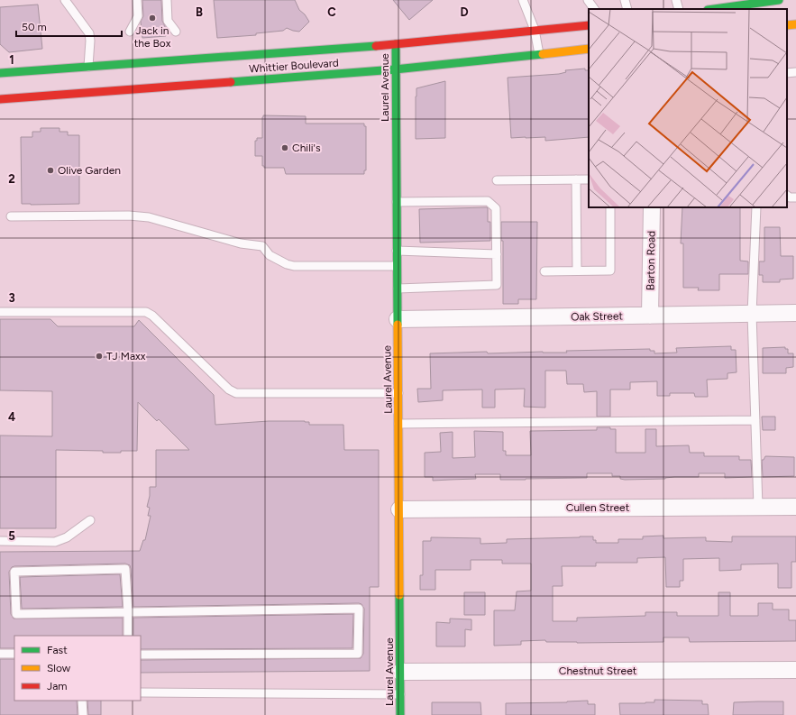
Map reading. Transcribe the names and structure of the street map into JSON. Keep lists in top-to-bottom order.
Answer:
{
  "streets": {
    "main road": ["Whittier Boulevard", "Laurel Avenue"],
    "street": [
      "Barton Road",
      "Oak Street",
      "Cullen Street",
      "Chestnut Street"
    ]
  },
  "crossings": [
    ["Whittier Boulevard", "Laurel Avenue"],
    ["Laurel Avenue", "Oak Street"],
    ["Laurel Avenue", "Cullen Street"],
    ["Laurel Avenue", "Chestnut Street"],
    ["Barton Road", "Oak Street"]
  ],
  "places": [
    "Jack in the Box",
    "Chili's",
    "Olive Garden",
    "TJ Maxx"
  ],
  "legend": ["Fast", "Slow", "Jam"],
  "scale_bar": "50 m",
  "grid": {
    "columns": ["B", "C", "D"],
    "rows": [
      "1",
      "2",
      "3",
      "4",
      "5"
    ]
  }
}
